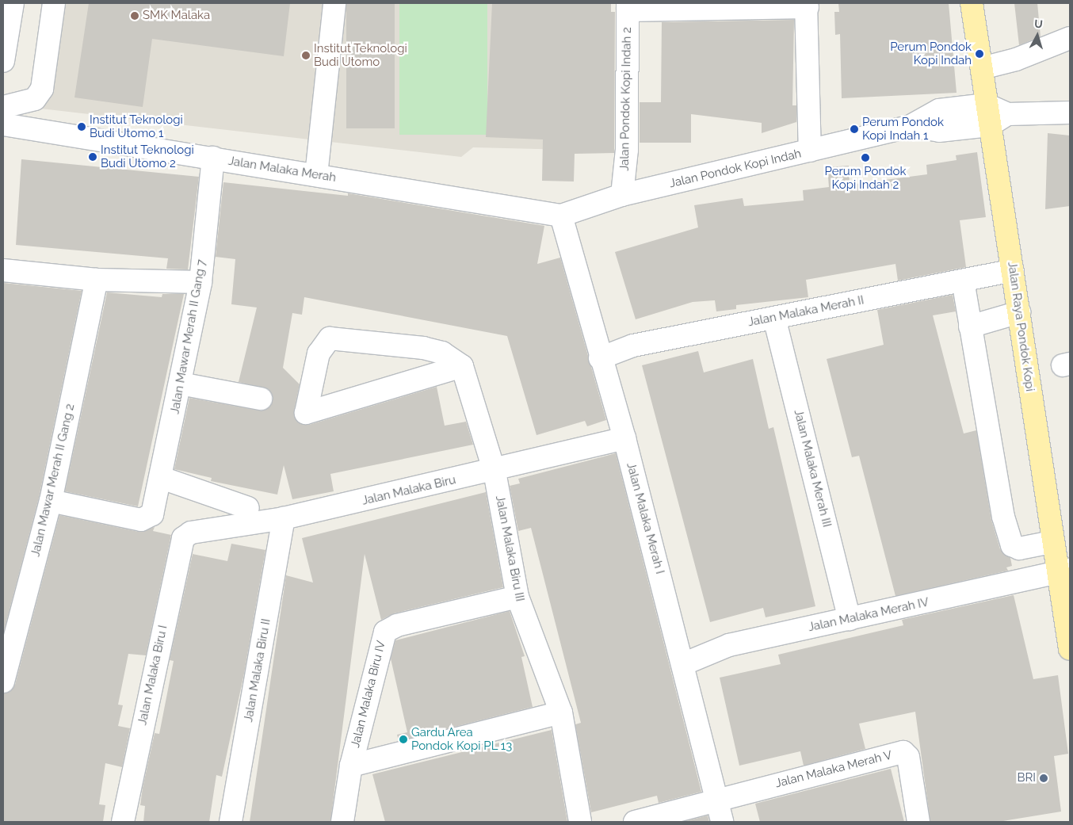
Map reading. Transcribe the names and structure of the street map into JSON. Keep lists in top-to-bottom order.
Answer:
{
  "streets": {
    "main road": ["Jalan Raya Pondok Kopi"],
    "street": [
      "Jalan Pondok Kopi Indah 2",
      "Jalan Pondok Kopi Indah",
      "Jalan Malaka Merah",
      "Jalan Malaka Merah II",
      "Jalan Mawar Merah II Gang 7",
      "Jalan Malaka Merah III",
      "Jalan Mawar Merah II Gang 2",
      "Jalan Malaka Biru",
      "Jalan Malaka Merah I",
      "Jalan Malaka Biru III",
      "Jalan Malaka Merah IV",
      "Jalan Malaka Biru II",
      "Jalan Malaka Biru I",
      "Jalan Malaka Biru IV",
      "Jalan Malaka Merah V"
    ]
  },
  "crossings": [
    ["Jalan Pondok Kopi Indah 2", "Jalan Pondok Kopi Indah"],
    ["Jalan Pondok Kopi Indah", "Jalan Malaka Merah"],
    ["Jalan Pondok Kopi Indah", "Jalan Raya Pondok Kopi"],
    ["Jalan Pondok Kopi Indah", "Jalan Malaka Merah I"],
    ["Jalan Malaka Merah", "Jalan Mawar Merah II Gang 7"],
    ["Jalan Malaka Merah", "Jalan Malaka Merah I"],
    ["Jalan Malaka Merah II", "Jalan Raya Pondok Kopi"],
    ["Jalan Malaka Merah II", "Jalan Malaka Merah III"],
    ["Jalan Malaka Merah II", "Jalan Malaka Merah I"],
    ["Jalan Raya Pondok Kopi", "Jalan Malaka Merah IV"],
    ["Jalan Mawar Merah II Gang 7", "Jalan Mawar Merah II Gang 2"],
    ["Jalan Malaka Merah III", "Jalan Malaka Merah IV"],
    ["Jalan Malaka Biru", "Jalan Malaka Merah I"],
    ["Jalan Malaka Biru", "Jalan Malaka Biru III"],
    ["Jalan Malaka Biru", "Jalan Malaka Biru II"],
    ["Jalan Malaka Biru", "Jalan Malaka Biru I"],
    ["Jalan Malaka Merah I", "Jalan Malaka Merah IV"],
    ["Jalan Malaka Merah I", "Jalan Malaka Merah V"],
    ["Jalan Malaka Biru III", "Jalan Malaka Biru IV"]
  ],
  "places": [
    "SMK Malaka",
    "Perum Pondok Kopi Indah",
    "Institut Teknologi Budi Utomo",
    "Institut Teknologi Budi Utomo 1",
    "Perum Pondok Kopi Indah 1",
    "Institut Teknologi Budi Utomo 2",
    "Perum Pondok Kopi Indah 2",
    "Gardu Area Pondok Kopi PL 13",
    "BRI"
  ],
  "north": "top"
}
